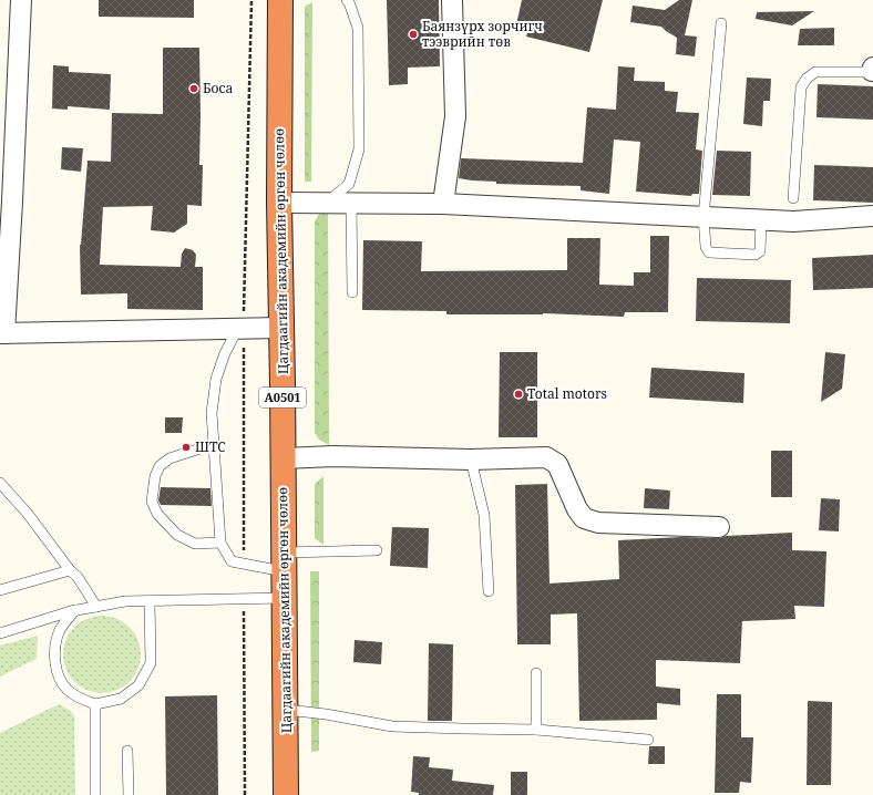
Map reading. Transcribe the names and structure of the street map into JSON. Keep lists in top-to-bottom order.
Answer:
{
  "streets": {
    "highway": ["Цагдаагийн академийн өргөн чөлөө", "A0501"]
  },
  "places": [
    "Баянзүрх зорчигч тээврийн төв",
    "Боса",
    "Total motors",
    "ШТС"
  ]
}
